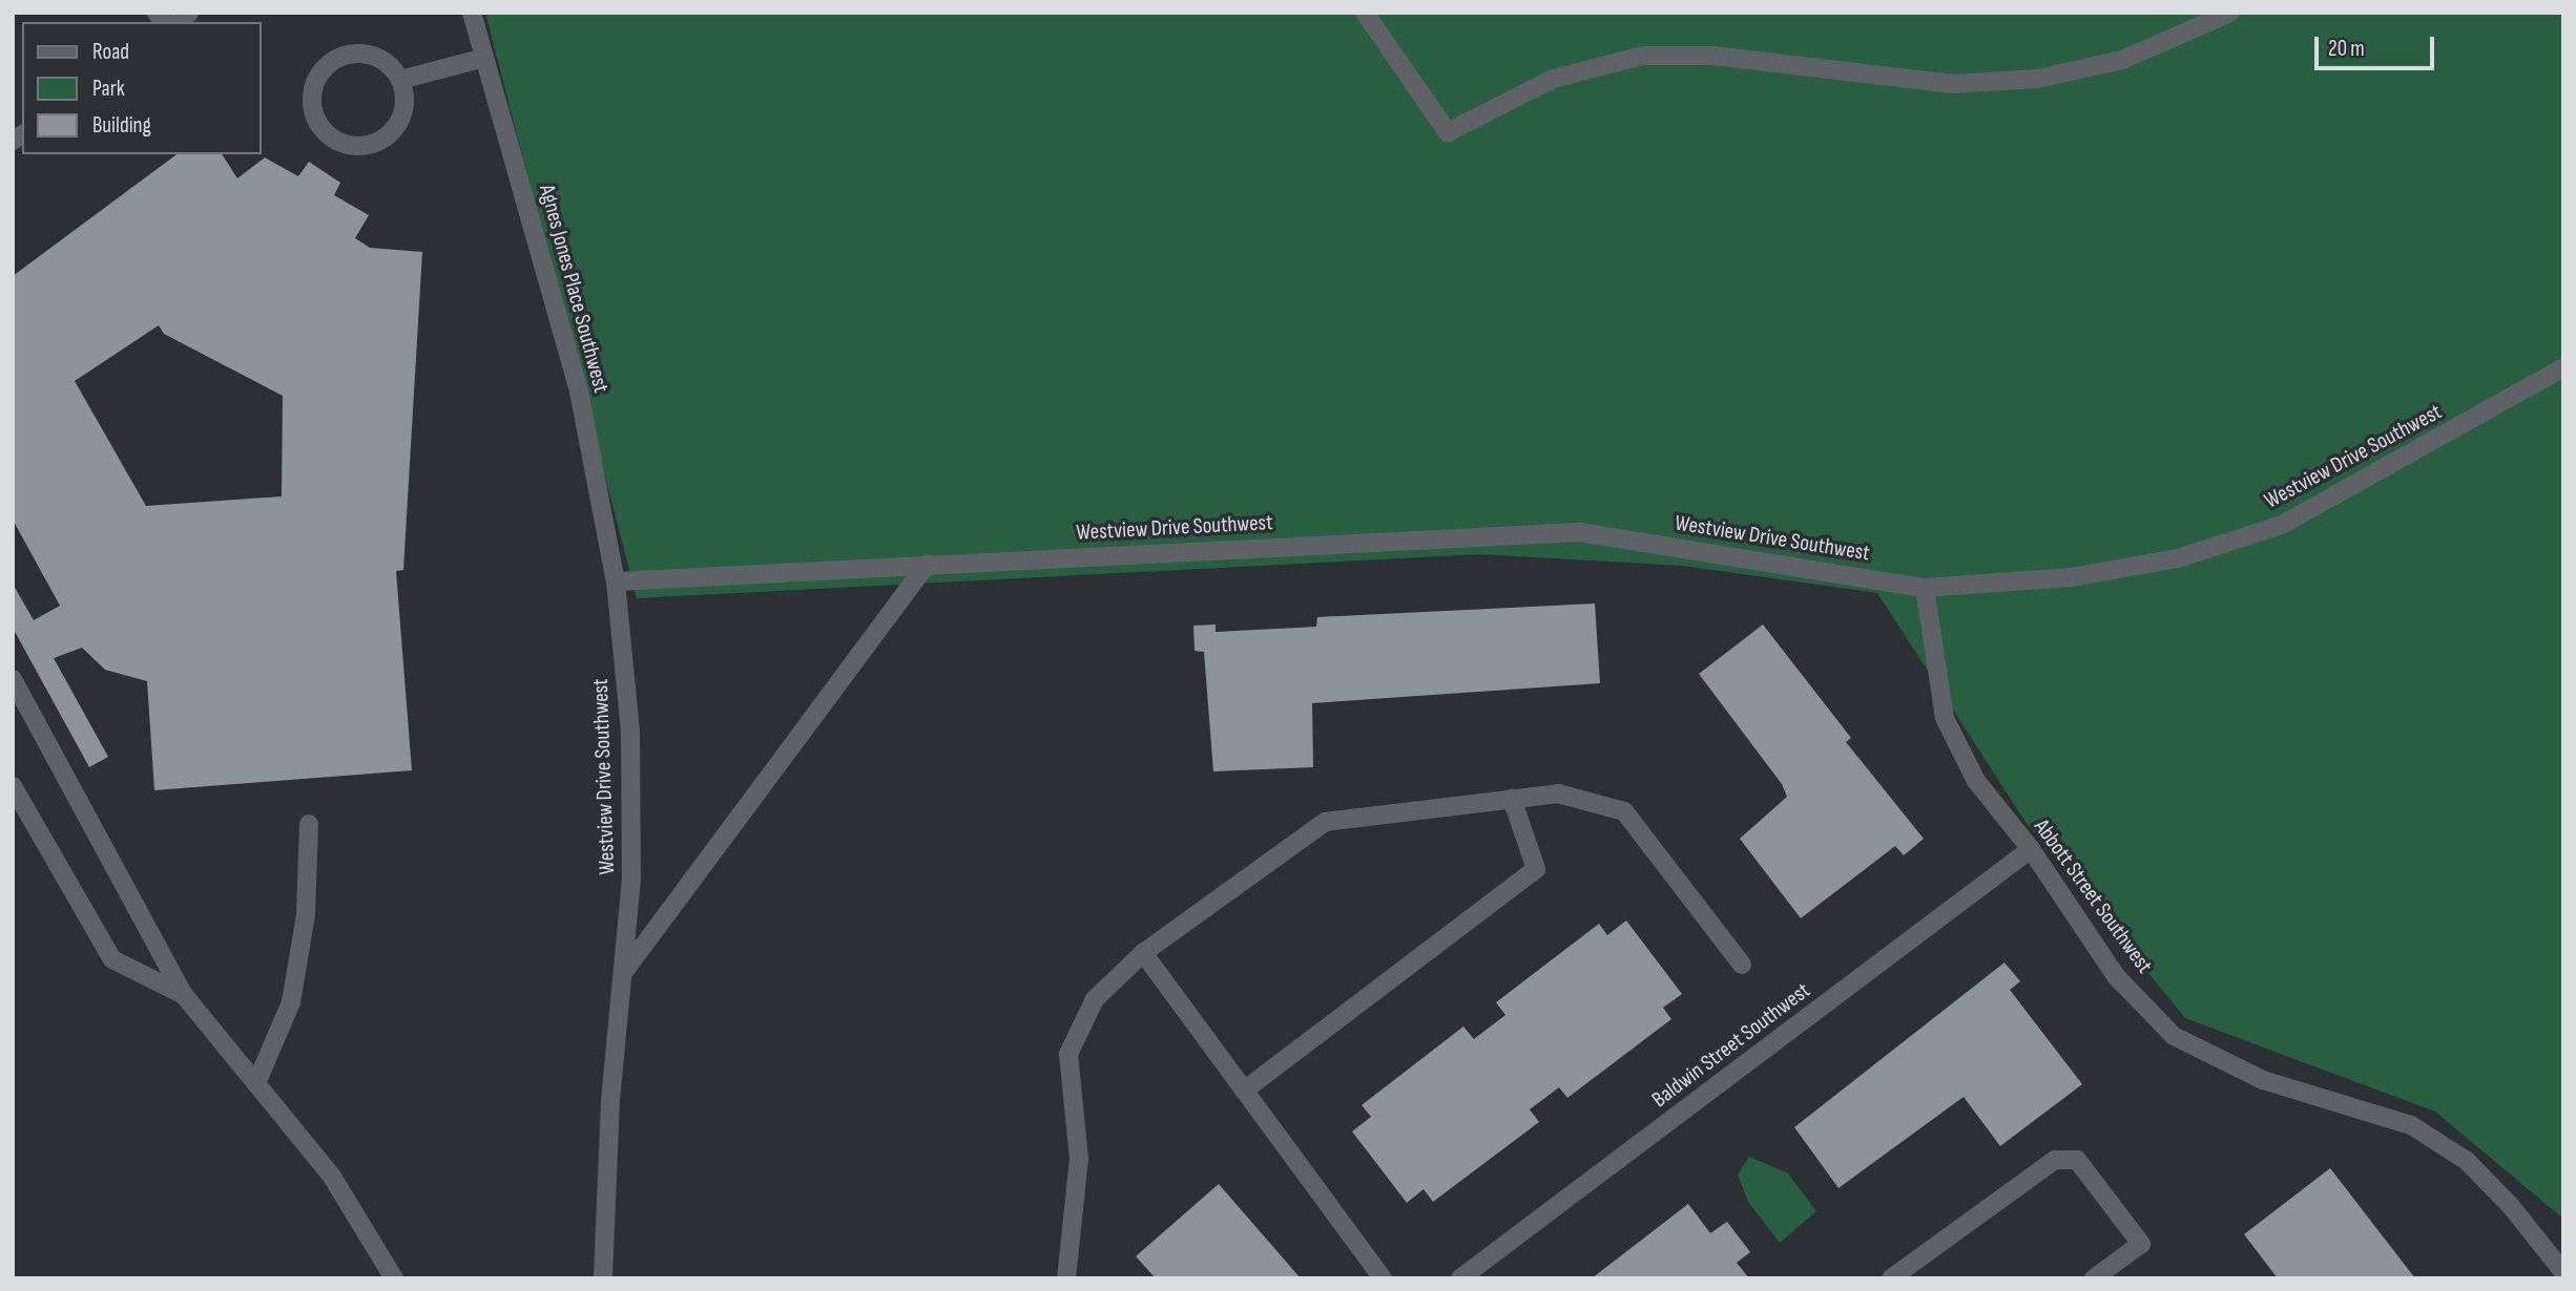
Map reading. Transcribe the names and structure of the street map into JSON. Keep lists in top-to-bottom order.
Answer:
{
  "streets": {
    "street": [
      "Agnes Jones Place Southwest",
      "Westview Drive Southwest",
      "Abbott Street Southwest",
      "Baldwin Street Southwest"
    ]
  },
  "crossings": [
    ["Agnes Jones Place Southwest", "Westview Drive Southwest"],
    ["Westview Drive Southwest", "Abbott Street Southwest"],
    ["Abbott Street Southwest", "Baldwin Street Southwest"]
  ],
  "legend": ["Road", "Park", "Building"],
  "scale_bar": "20 m"
}
